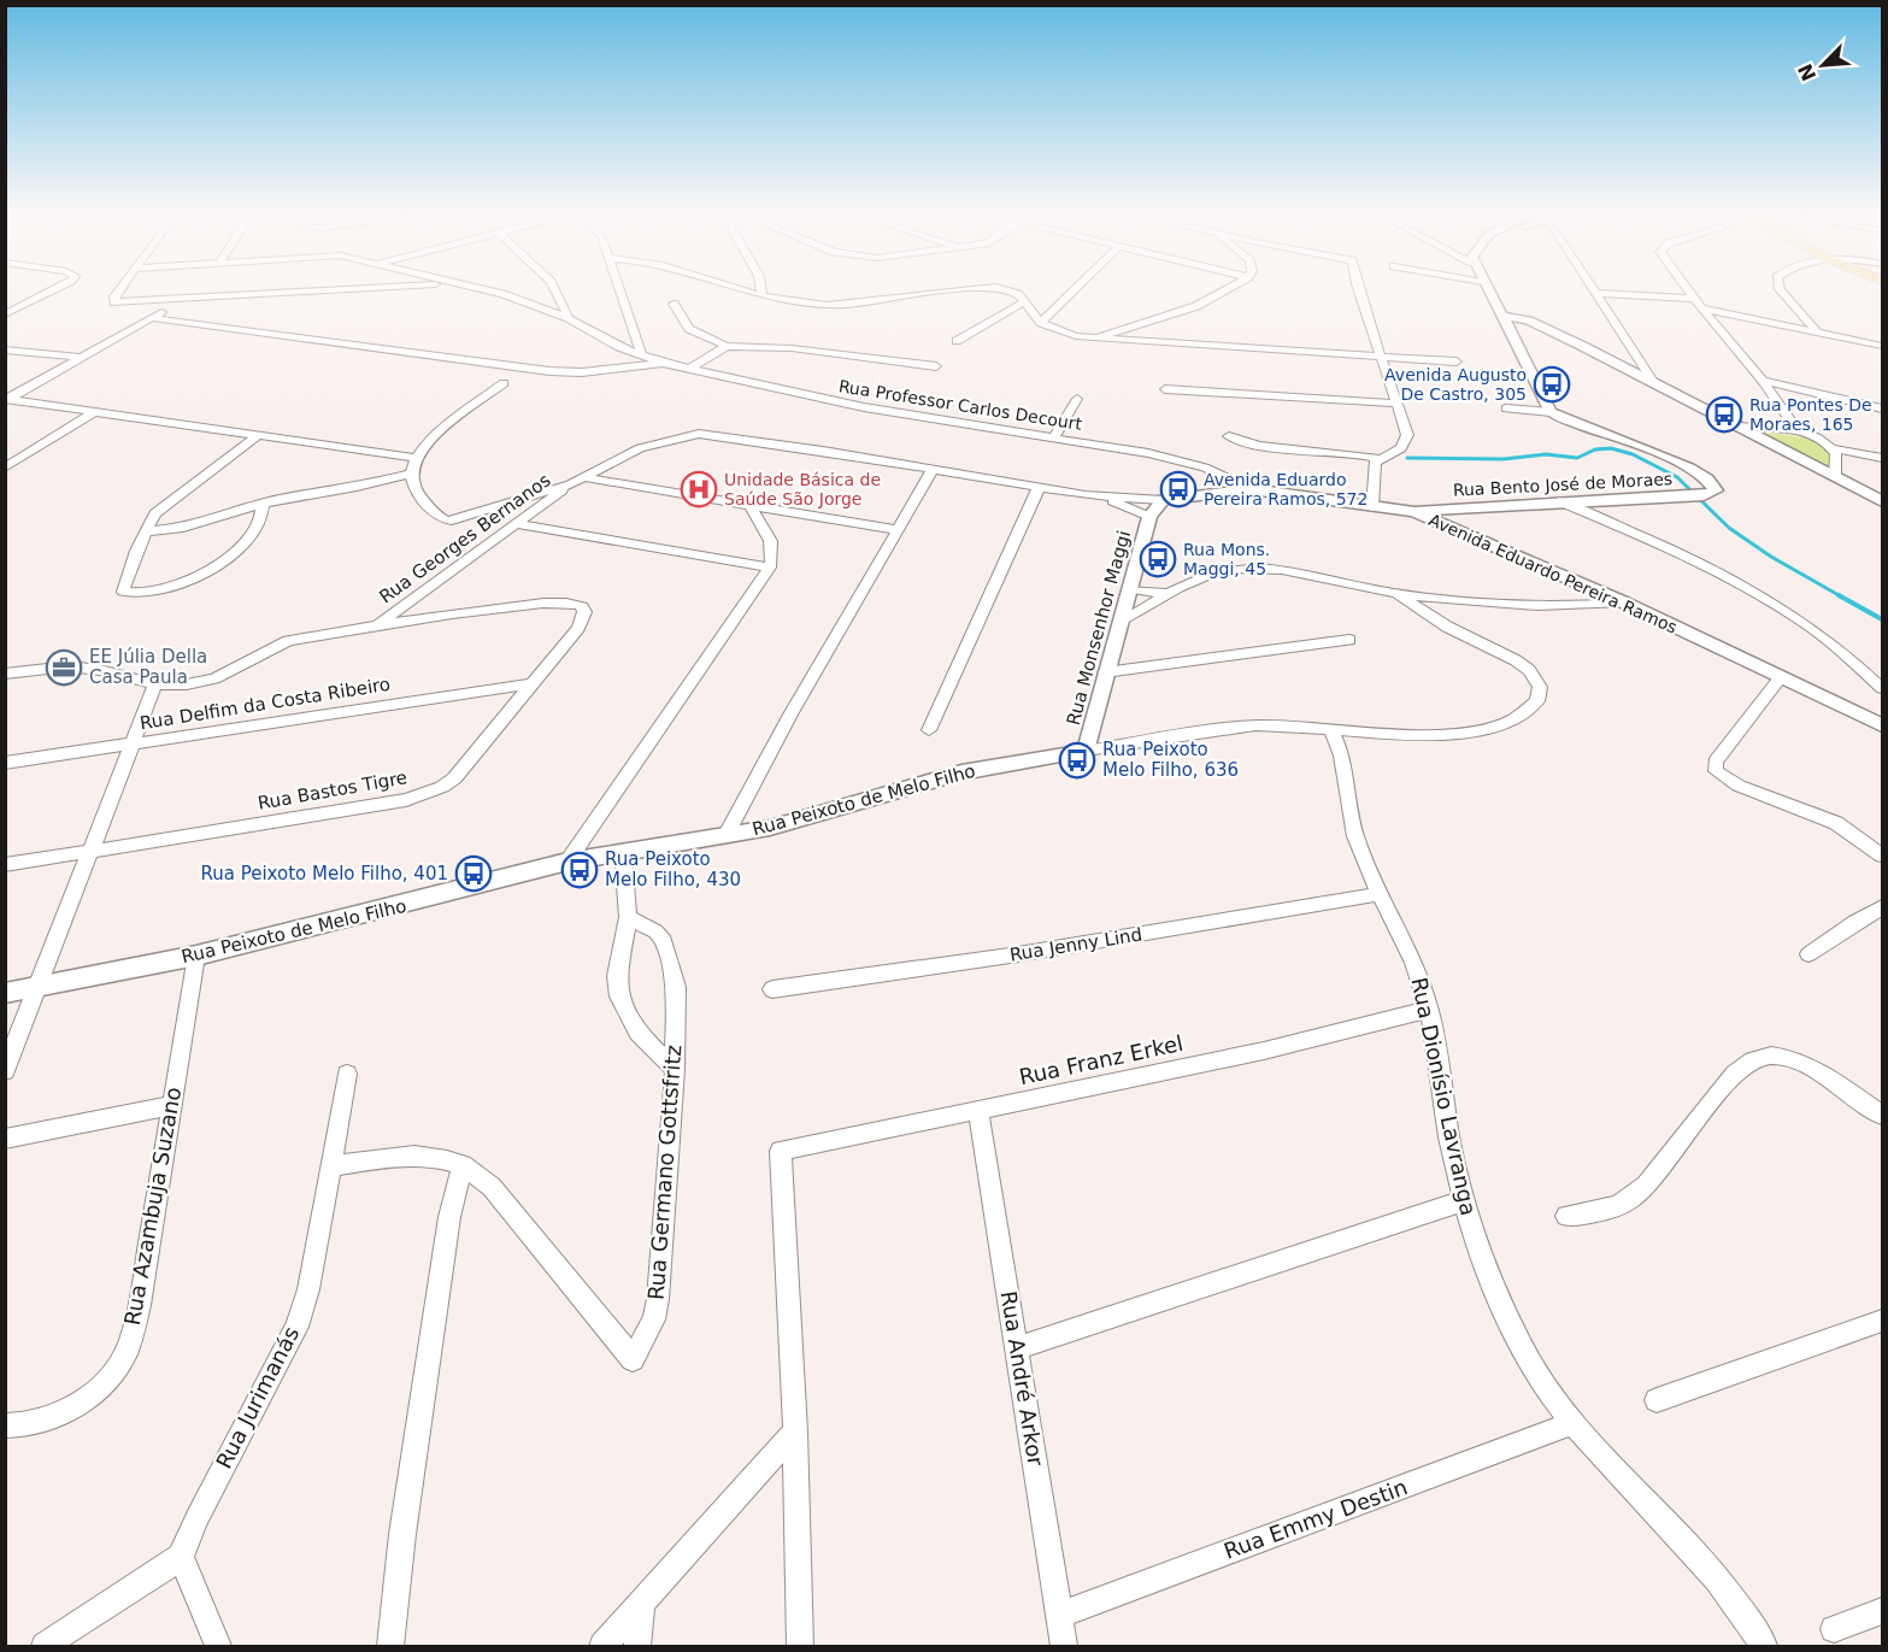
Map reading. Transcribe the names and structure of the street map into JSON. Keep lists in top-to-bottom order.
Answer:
{
  "streets": {
    "street": [
      "Rua Professor Carlos Decourt",
      "Rua Bento José de Moraes",
      "Rua Georges Bernanos",
      "Avenida Eduardo Pereira Ramos",
      "Rua Monsenhor Maggi",
      "Rua Delfim da Costa Ribeiro",
      "Rua Bastos Tigre",
      "Rua Peixoto de Melo Filho",
      "Rua Jenny Lind",
      "Rua Franz Erkel",
      "Rua Dionísio Lavranga",
      "Rua Germano Gottsfritz",
      "Rua Azambuja Suzano",
      "Rua André Arkor",
      "Rua Jurimanás",
      "Rua Emmy Destin"
    ]
  },
  "crossings": [
    ["Rua Professor Carlos Decourt", "Avenida Eduardo Pereira Ramos"],
    ["Rua Bento José de Moraes", "Avenida Eduardo Pereira Ramos"],
    ["Rua Georges Bernanos", "Avenida Eduardo Pereira Ramos"],
    ["Rua Georges Bernanos", "Rua Bastos Tigre"],
    ["Avenida Eduardo Pereira Ramos", "Rua Monsenhor Maggi"],
    ["Rua Monsenhor Maggi", "Rua Peixoto de Melo Filho"],
    ["Rua Delfim da Costa Ribeiro", "Rua Bastos Tigre"],
    ["Rua Peixoto de Melo Filho", "Rua Dionísio Lavranga"],
    ["Rua Peixoto de Melo Filho", "Rua Azambuja Suzano"],
    ["Rua Jenny Lind", "Rua Dionísio Lavranga"],
    ["Rua Franz Erkel", "Rua Dionísio Lavranga"],
    ["Rua Franz Erkel", "Rua André Arkor"],
    ["Rua Dionísio Lavranga", "Rua Emmy Destin"],
    ["Rua Germano Gottsfritz", "Rua Jurimanás"],
    ["Rua André Arkor", "Rua Emmy Destin"]
  ],
  "places": {
    "bus stop": [
      "Avenida Augusto De Castro, 305",
      "Rua Pontes De Moraes, 165",
      "Avenida Eduardo Pereira Ramos, 572",
      "Rua Mons. Maggi, 45",
      "Rua Peixoto Melo Filho, 636",
      "Rua Peixoto Melo Filho, 430",
      "Rua Peixoto Melo Filho, 401"
    ],
    "hospital": ["Unidade Básica de Saúde São Jorge"],
    "office": ["EE Júlia Della Casa Paula"]
  },
  "north": "bottom left"
}
